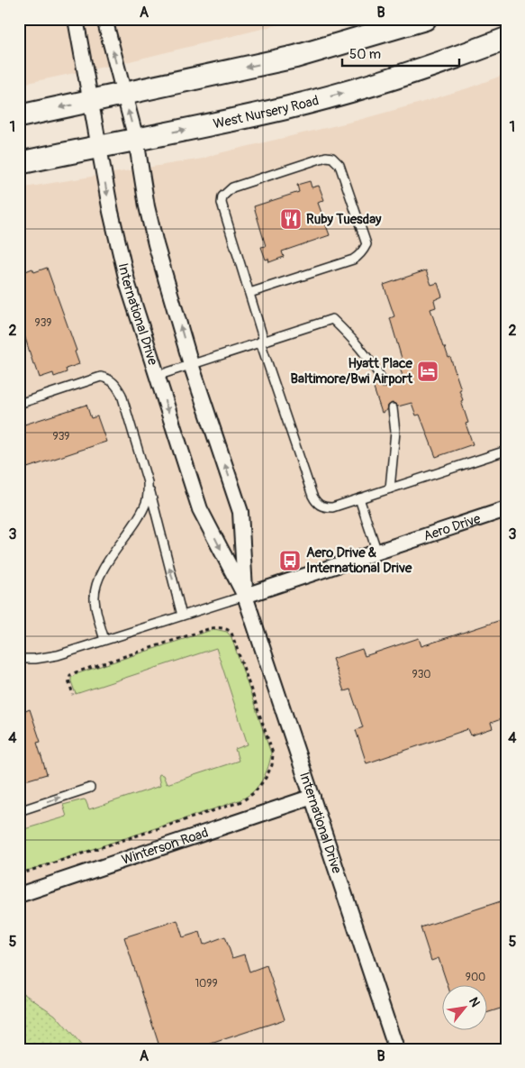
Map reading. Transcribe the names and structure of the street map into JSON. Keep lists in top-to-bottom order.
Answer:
{
  "streets": {
    "main road": ["West Nursery Road"],
    "street": ["International Drive", "Aero Drive", "Winterson Road"]
  },
  "crossings": [
    ["West Nursery Road", "International Drive"],
    ["International Drive", "Aero Drive"],
    ["International Drive", "Winterson Road"]
  ],
  "places": {
    "restaurant": ["Ruby Tuesday"],
    "hotel": ["Hyatt Place Baltimore/Bwi Airport"],
    "bus stop": ["Aero Drive & International Drive"]
  },
  "house_numbers": [
    "939",
    "939",
    "930",
    "900",
    "1099"
  ],
  "scale_bar": "50 m",
  "north": "top right",
  "grid": {
    "columns": ["A", "B"],
    "rows": [
      "1",
      "2",
      "3",
      "4",
      "5"
    ]
  }
}
